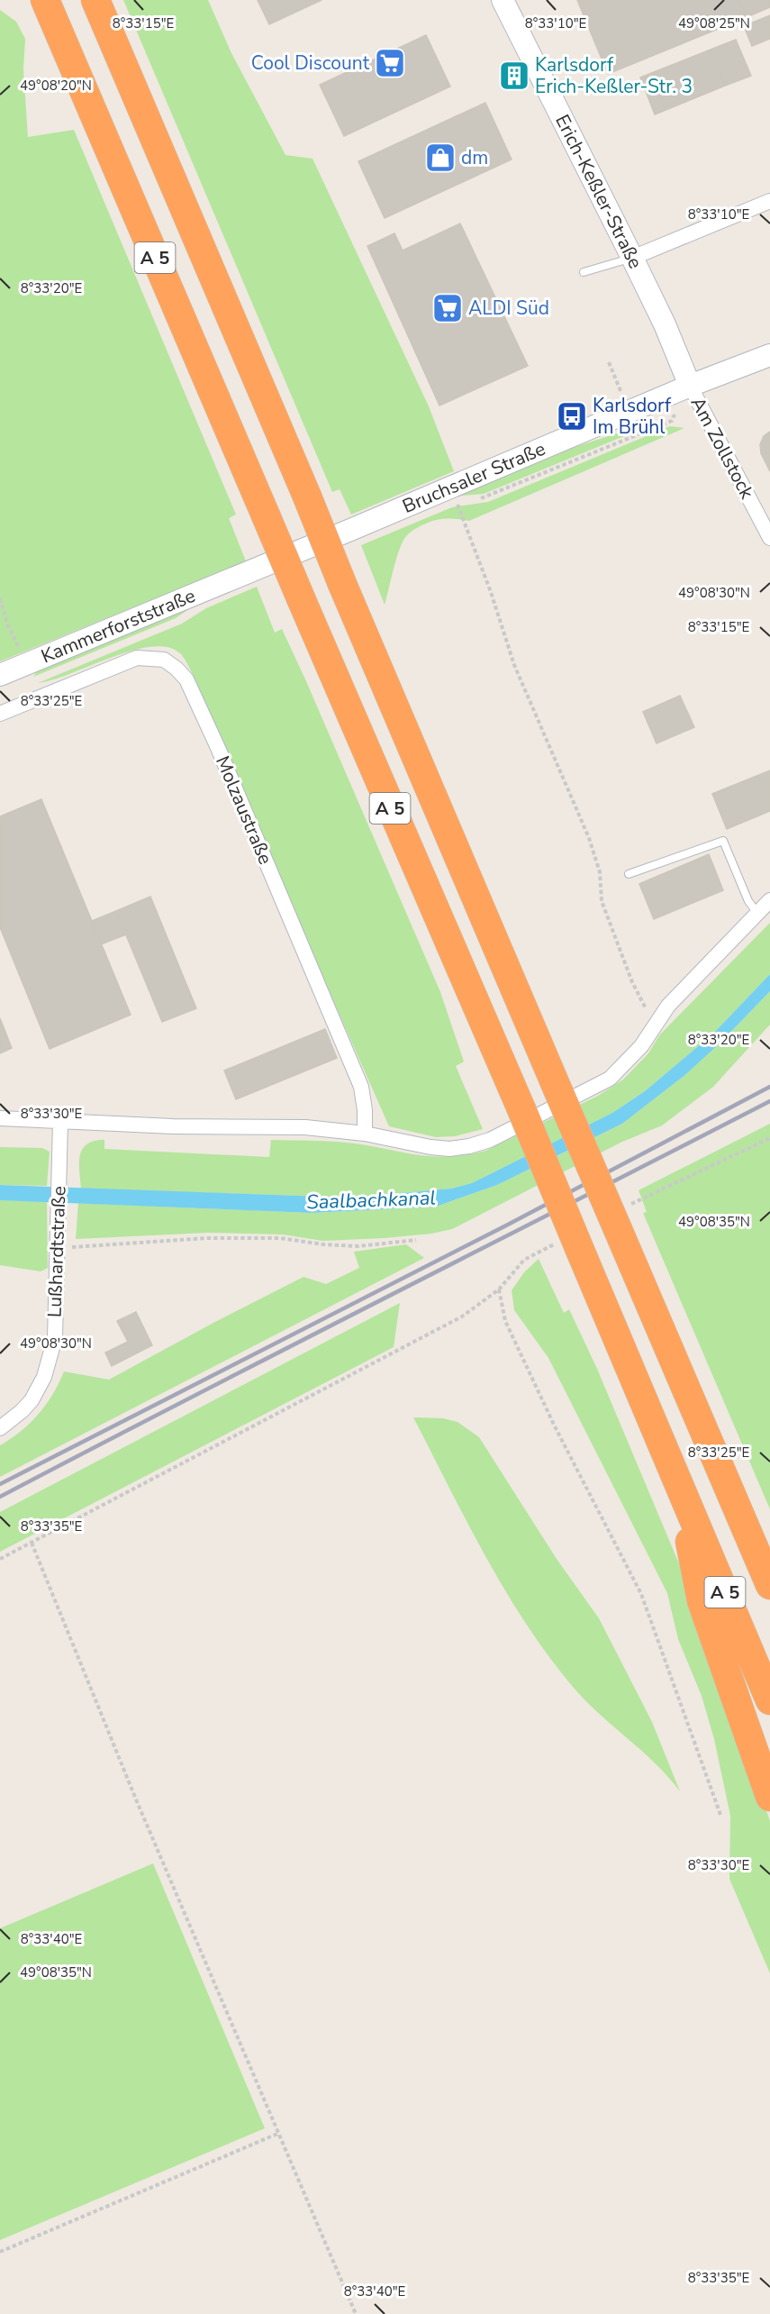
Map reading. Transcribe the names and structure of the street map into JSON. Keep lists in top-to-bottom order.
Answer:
{
  "streets": {
    "highway": ["A 5"],
    "street": [
      "Erich-Keßler-Straße",
      "Am Zollstock",
      "Bruchsaler Straße",
      "Kammerforststraße",
      "Molzaustraße",
      "Lußhardtstraße"
    ]
  },
  "crossings": [
    ["Erich-Keßler-Straße", "Am Zollstock"],
    ["Erich-Keßler-Straße", "Bruchsaler Straße"],
    ["Am Zollstock", "Bruchsaler Straße"],
    ["Bruchsaler Straße", "Kammerforststraße"]
  ],
  "water": ["Saalbachkanal"],
  "places": {
    "supermarket": ["Cool Discount", "ALDI Süd"],
    "building": ["Karlsdorf Erich-Keßler-Str. 3"],
    "shop": ["dm"],
    "bus stop": ["Karlsdorf Im Brühl"]
  },
  "coordinates": [
    "8°33'15\"E",
    "8°33'10\"E",
    "49°08'25\"N",
    "49°08'20\"N",
    "8°33'20\"E",
    "49°08'30\"N",
    "8°33'25\"E",
    "8°33'30\"E",
    "49°08'35\"N",
    "8°33'35\"E",
    "8°33'40\"E"
  ]
}
